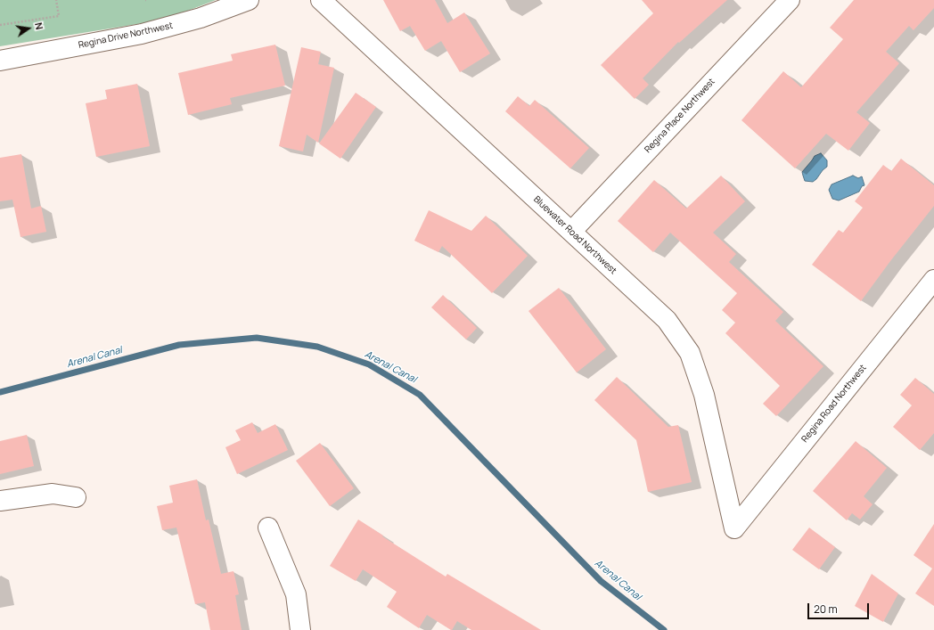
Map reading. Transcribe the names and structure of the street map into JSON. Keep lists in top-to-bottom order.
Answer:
{
  "streets": {
    "street": [
      "Regina Drive Northwest",
      "Regina Place Northwest",
      "Bluewater Road Northwest",
      "Regina Road Northwest"
    ]
  },
  "crossings": [
    ["Regina Place Northwest", "Bluewater Road Northwest"],
    ["Bluewater Road Northwest", "Regina Road Northwest"]
  ],
  "water": ["Arenal Canal"],
  "scale_bar": "20 m",
  "north": "right"
}
